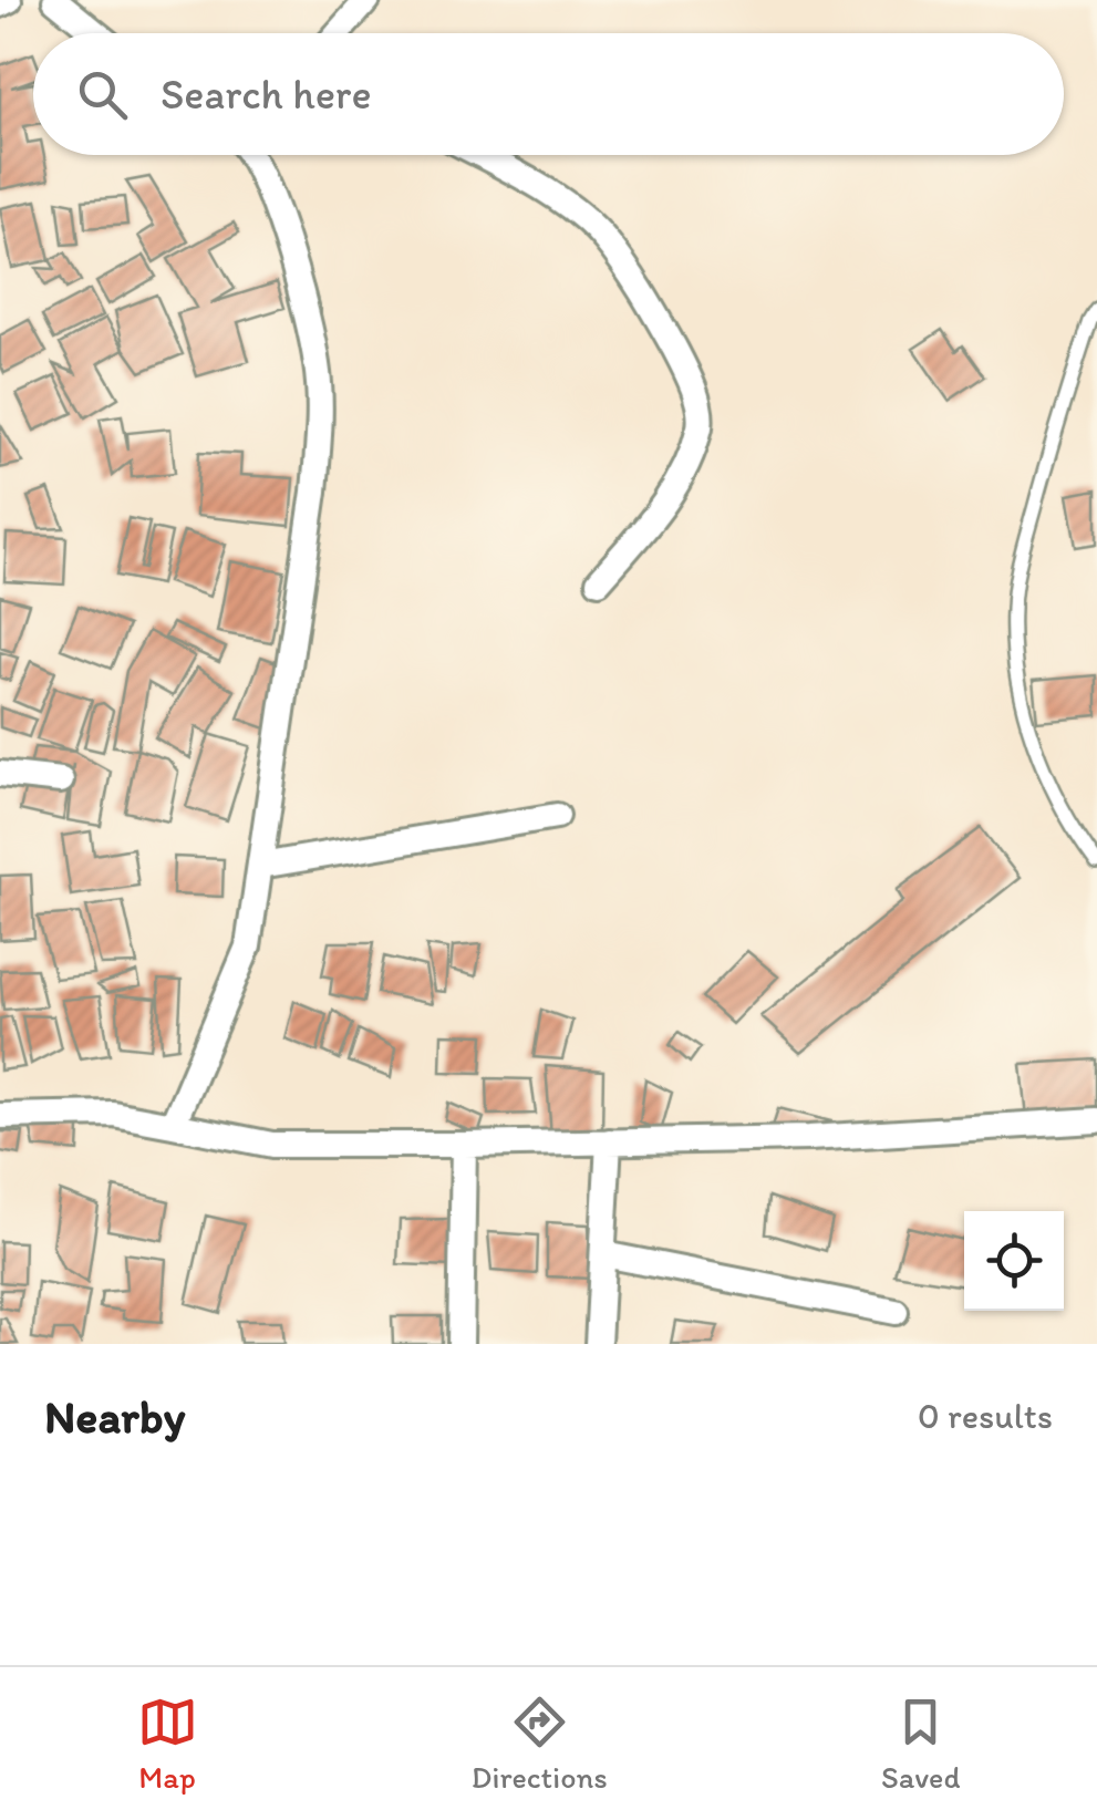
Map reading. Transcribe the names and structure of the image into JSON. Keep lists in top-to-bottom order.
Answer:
{
  "page": {
    "search": "Search here",
    "heading": ["Nearby", "0 results"],
    "nav": ["Map", "Directions", "Saved"]
  }
}
